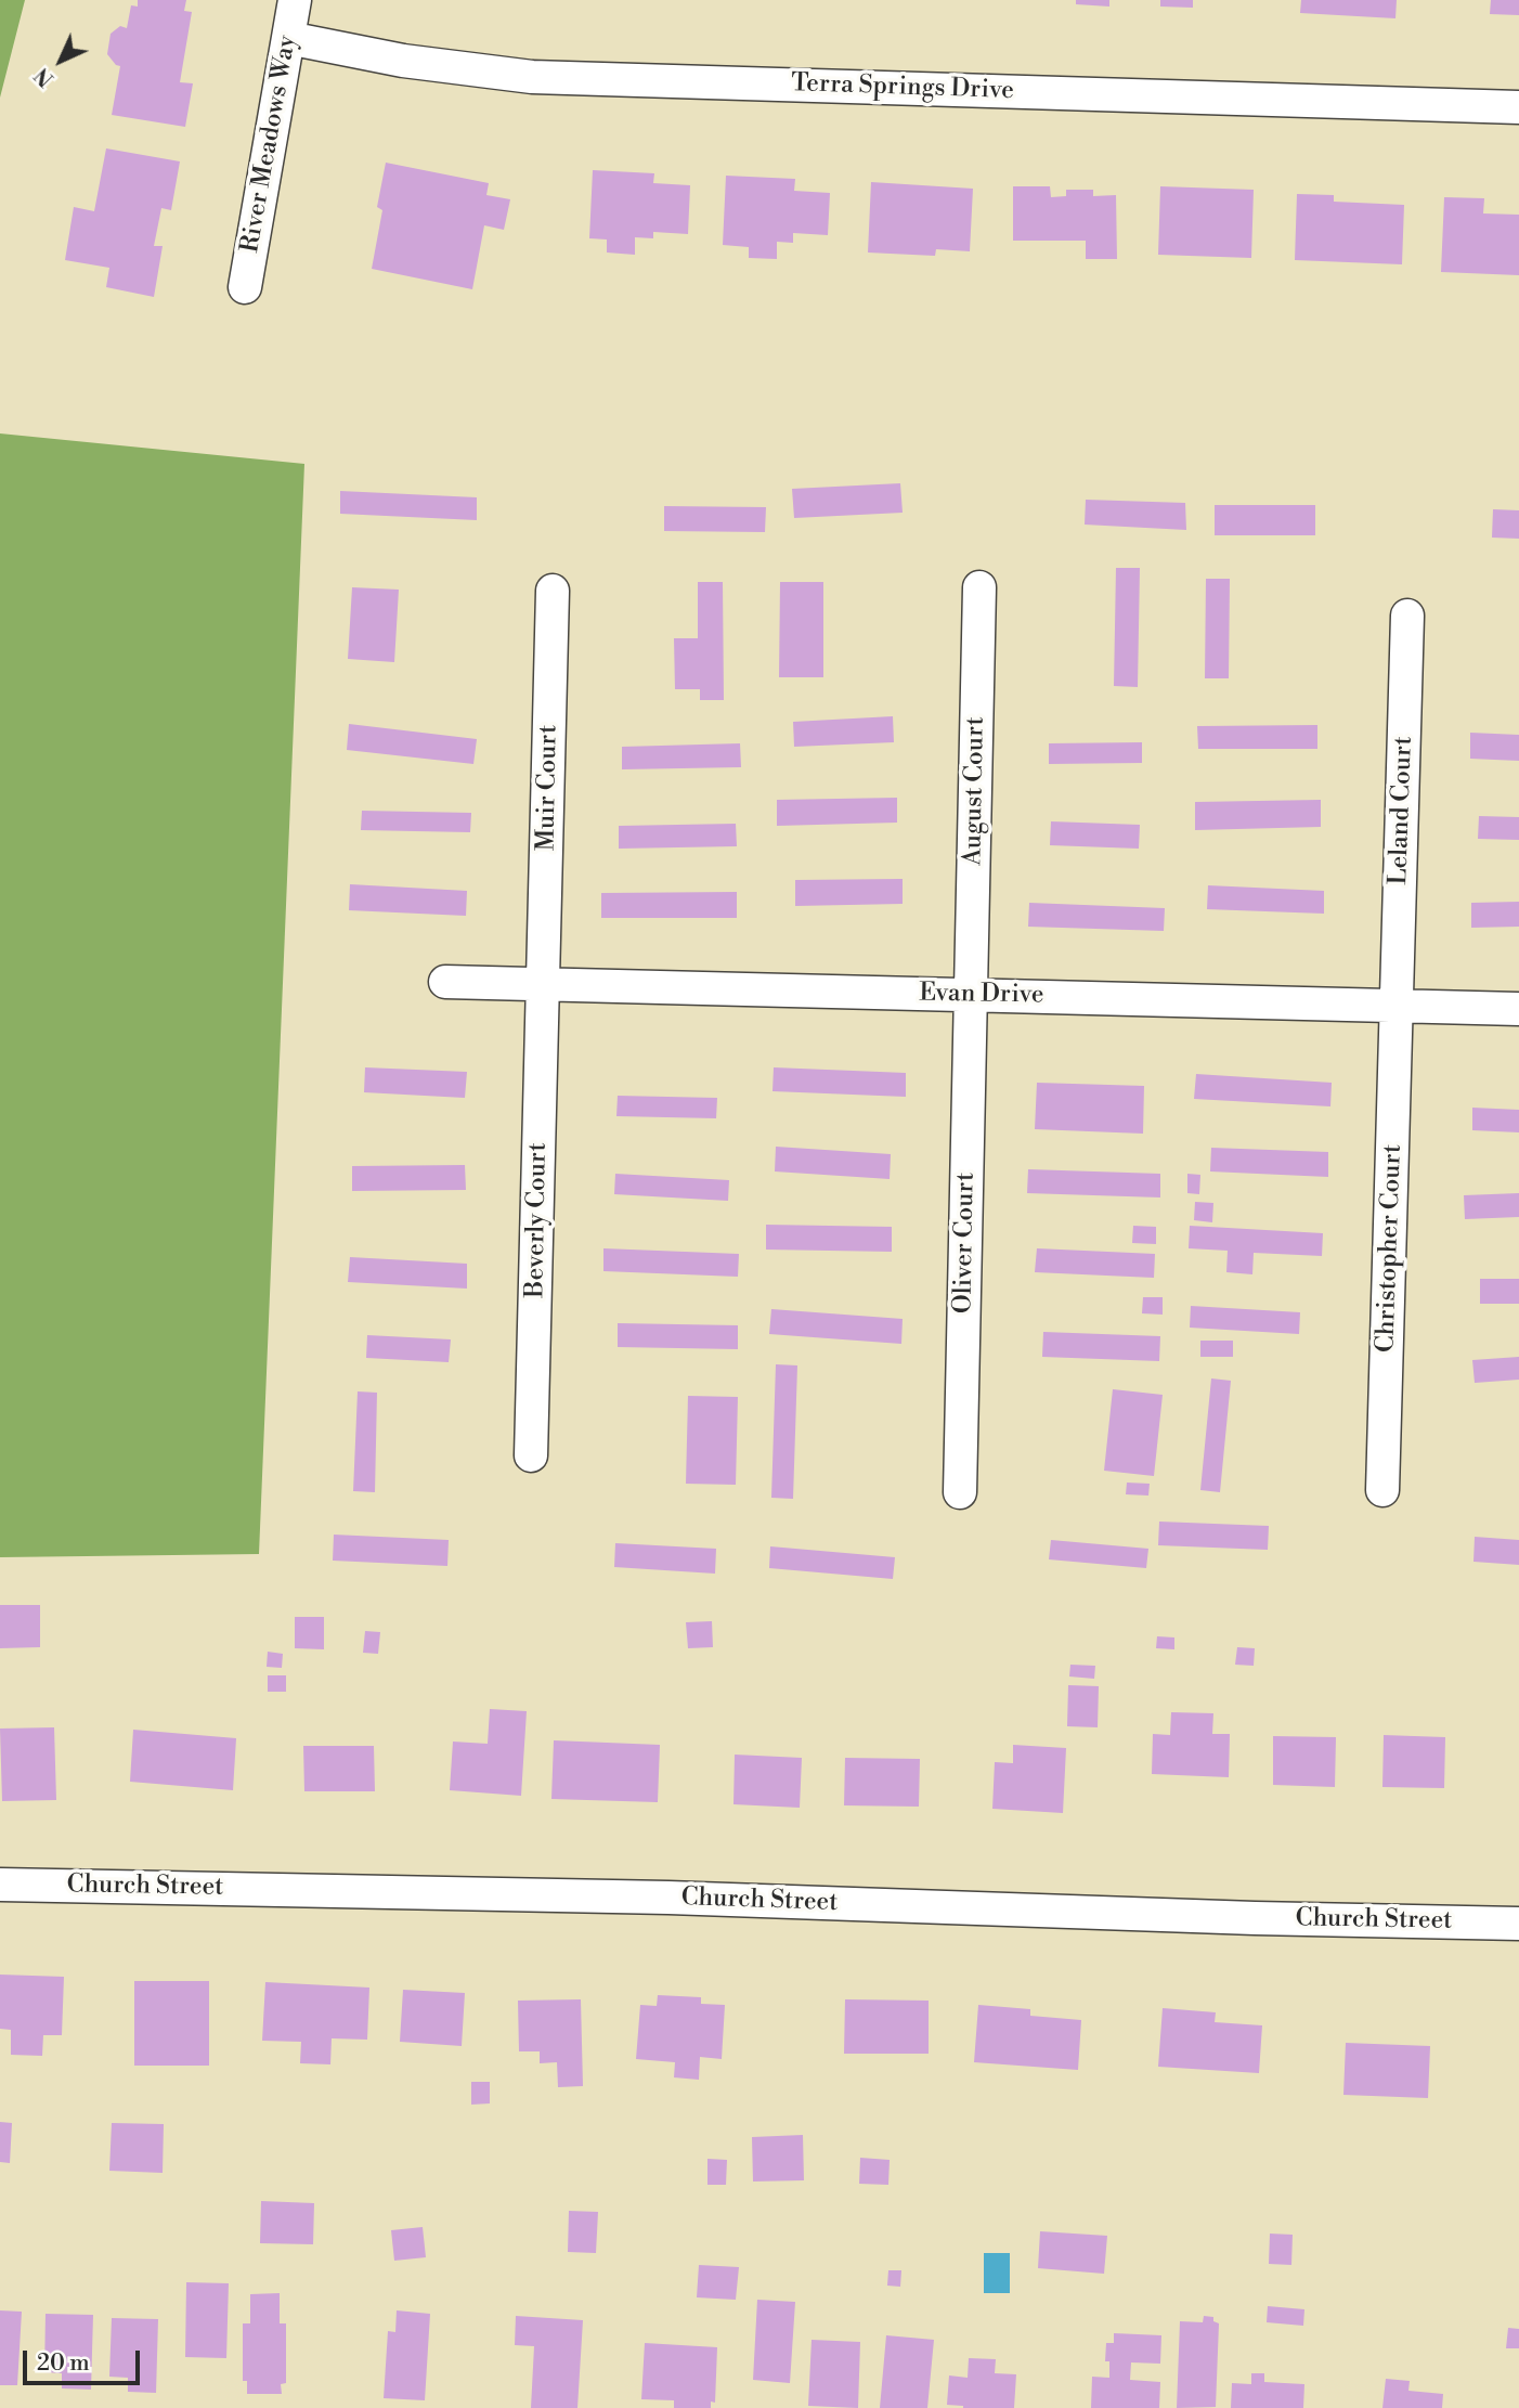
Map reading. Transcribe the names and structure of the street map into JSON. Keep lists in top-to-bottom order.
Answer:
{
  "streets": {
    "street": [
      "Terra Springs Drive",
      "River Meadows Way",
      "Muir Court",
      "August Court",
      "Leland Court",
      "Evan Drive",
      "Beverly Court",
      "Oliver Court",
      "Christopher Court",
      "Church Street"
    ]
  },
  "crossings": [
    ["Terra Springs Drive", "River Meadows Way"],
    ["Muir Court", "Evan Drive"],
    ["Muir Court", "Beverly Court"],
    ["August Court", "Evan Drive"],
    ["August Court", "Oliver Court"],
    ["Leland Court", "Evan Drive"],
    ["Leland Court", "Christopher Court"],
    ["Evan Drive", "Beverly Court"],
    ["Evan Drive", "Oliver Court"],
    ["Evan Drive", "Christopher Court"]
  ],
  "scale_bar": "20 m",
  "north": "bottom left"
}
